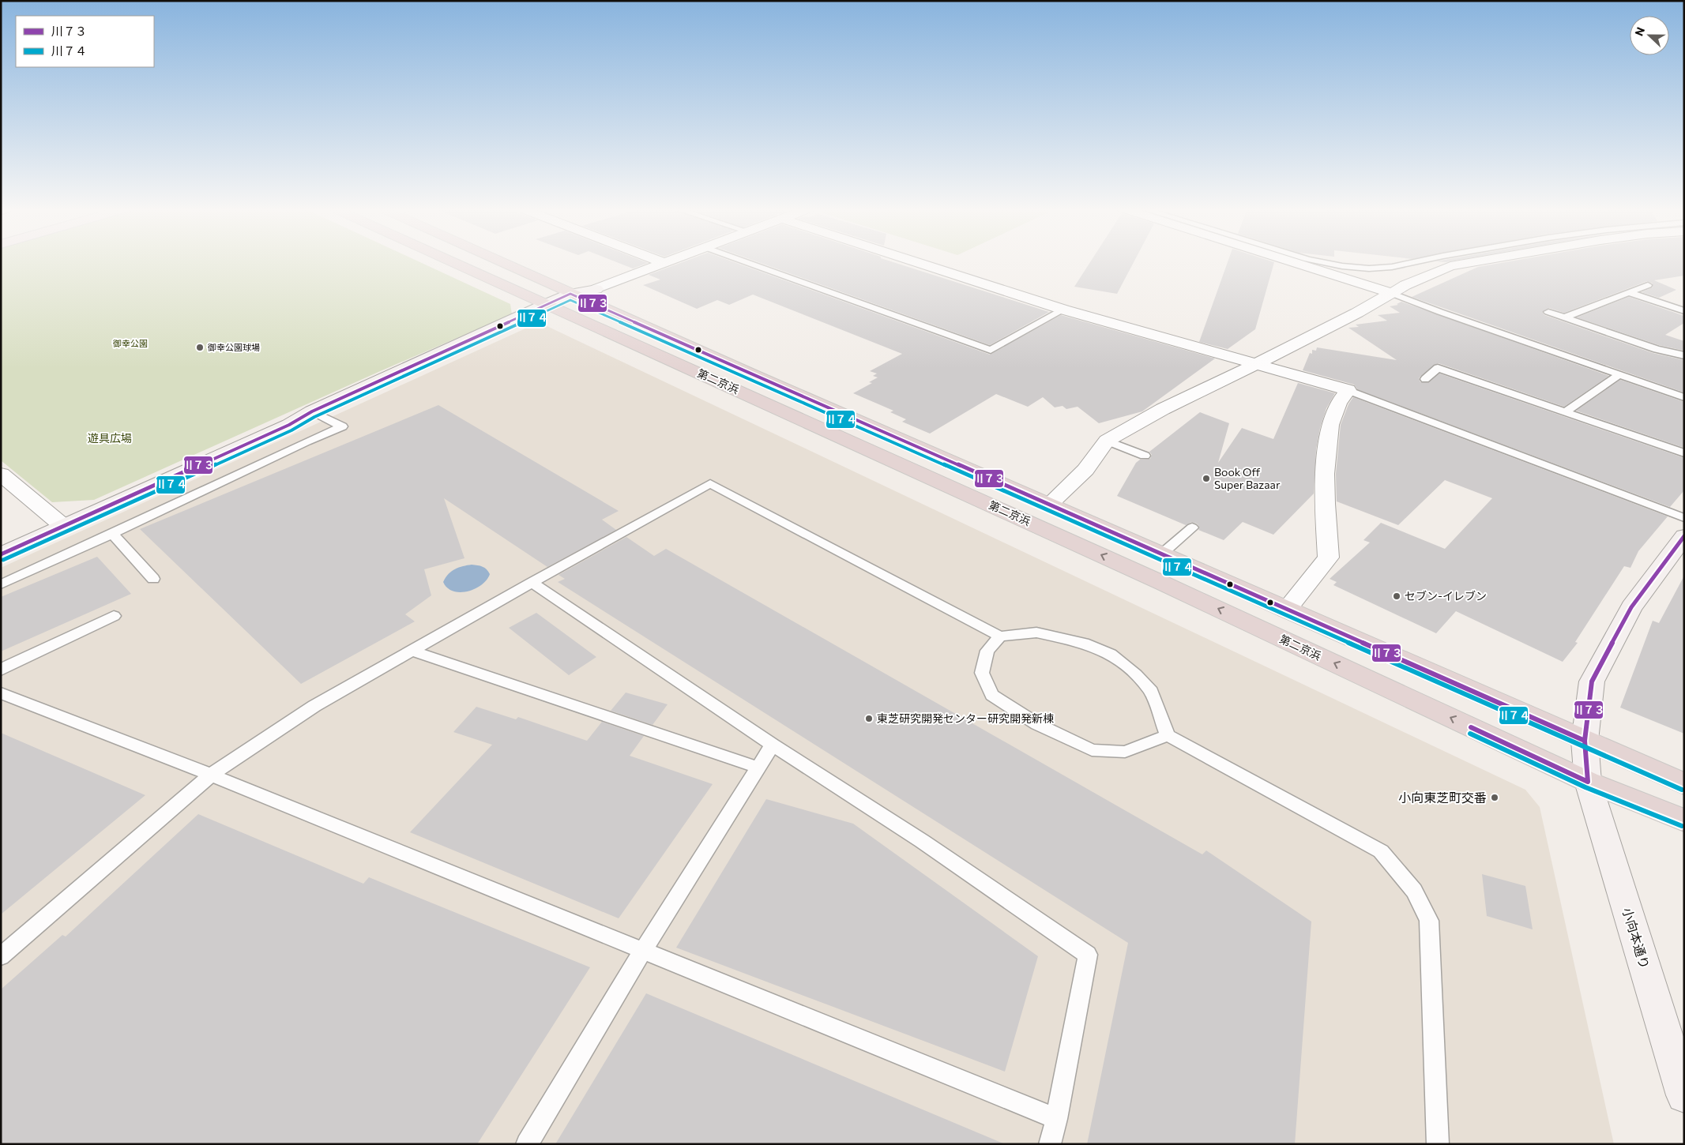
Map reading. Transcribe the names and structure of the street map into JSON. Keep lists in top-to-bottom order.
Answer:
{
  "streets": {
    "highway": ["第二京浜"],
    "street": ["小向本通り"]
  },
  "crossings": [
    ["第二京浜", "小向本通り"]
  ],
  "parks": ["御幸公園", "遊具広場"],
  "places": [
    "御幸公園球場",
    "Book Off Super Bazaar",
    "セブン-イレブン",
    "東芝研究開発センター研究開発新棟",
    "小向東芝町交番"
  ],
  "lines": ["transit line 川７３", "transit line 川７４"],
  "legend": ["川７３", "川７４"],
  "north": "left"
}
